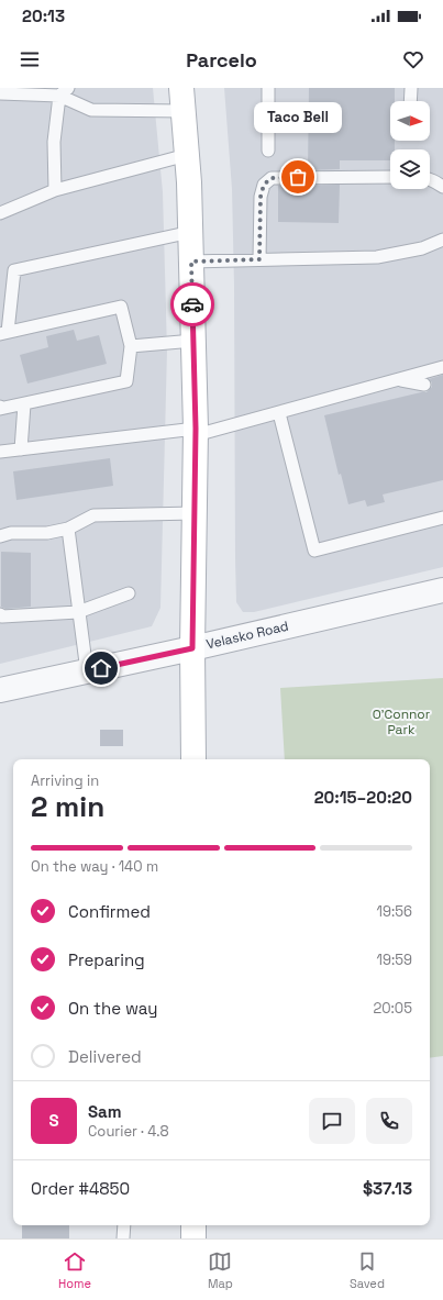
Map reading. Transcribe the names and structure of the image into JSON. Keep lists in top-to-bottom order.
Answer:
{
  "streets": {
    "street": ["Velasko Road"]
  },
  "parks": ["O'Connor Park"],
  "places": ["Taco Bell"],
  "north": "right",
  "page": {
    "status": "20:13",
    "header": "Parcelo",
    "bubble": "Taco Bell",
    "heading": ["2 min", "Arriving in", "20:15–20:20"],
    "panel": [
      "Sam",
      "Courier · 4.8",
      "Order #4850",
      "$37.13"
    ],
    "bar": "On the way · 140 m",
    "list": [
      ["Confirmed", "19:56"],
      ["Preparing", "19:59"],
      ["On the way", "20:05"],
      "Delivered"
    ],
    "round": "S",
    "tabs": ["Home", "Map", "Saved"]
  }
}
